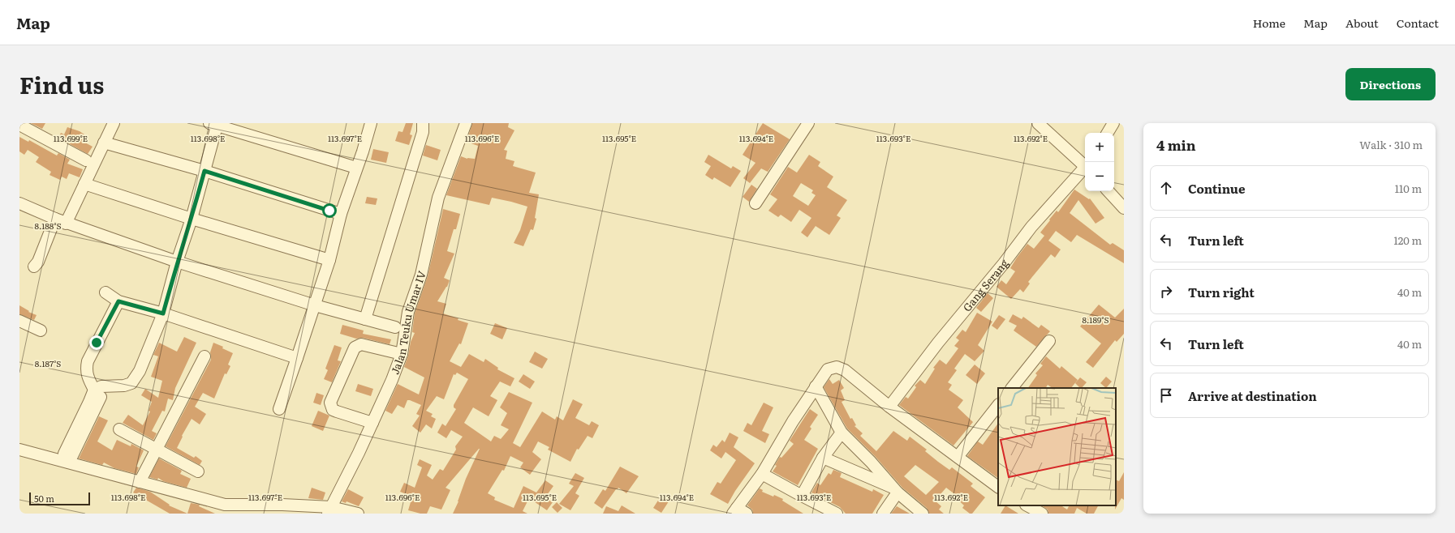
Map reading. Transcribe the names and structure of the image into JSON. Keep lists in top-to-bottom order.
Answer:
{
  "streets": {
    "street": ["Gang Serang", "Jalan Teuku Umar IV"]
  },
  "scale_bar": "50 m",
  "page": {
    "header": "Map",
    "nav": [
      "Home",
      "Map",
      "About",
      "Contact"
    ],
    "title": "Find us",
    "buttons": "Directions",
    "heading": ["4 min", "Walk · 310 m"],
    "map_buttons": ["+", "−"],
    "list": [
      ["Continue", "110 m"],
      ["Turn left", "120 m"],
      ["Turn right", "40 m"],
      ["Turn left", "40 m"],
      "Arrive at destination"
    ],
    "scale": "50 m"
  },
  "coordinates": [
    "113.699°E",
    "113.698°E",
    "113.697°E",
    "113.696°E",
    "113.695°E",
    "113.694°E",
    "113.693°E",
    "113.692°E",
    "8.188°S",
    "8.189°S",
    "8.187°S"
  ]
}
